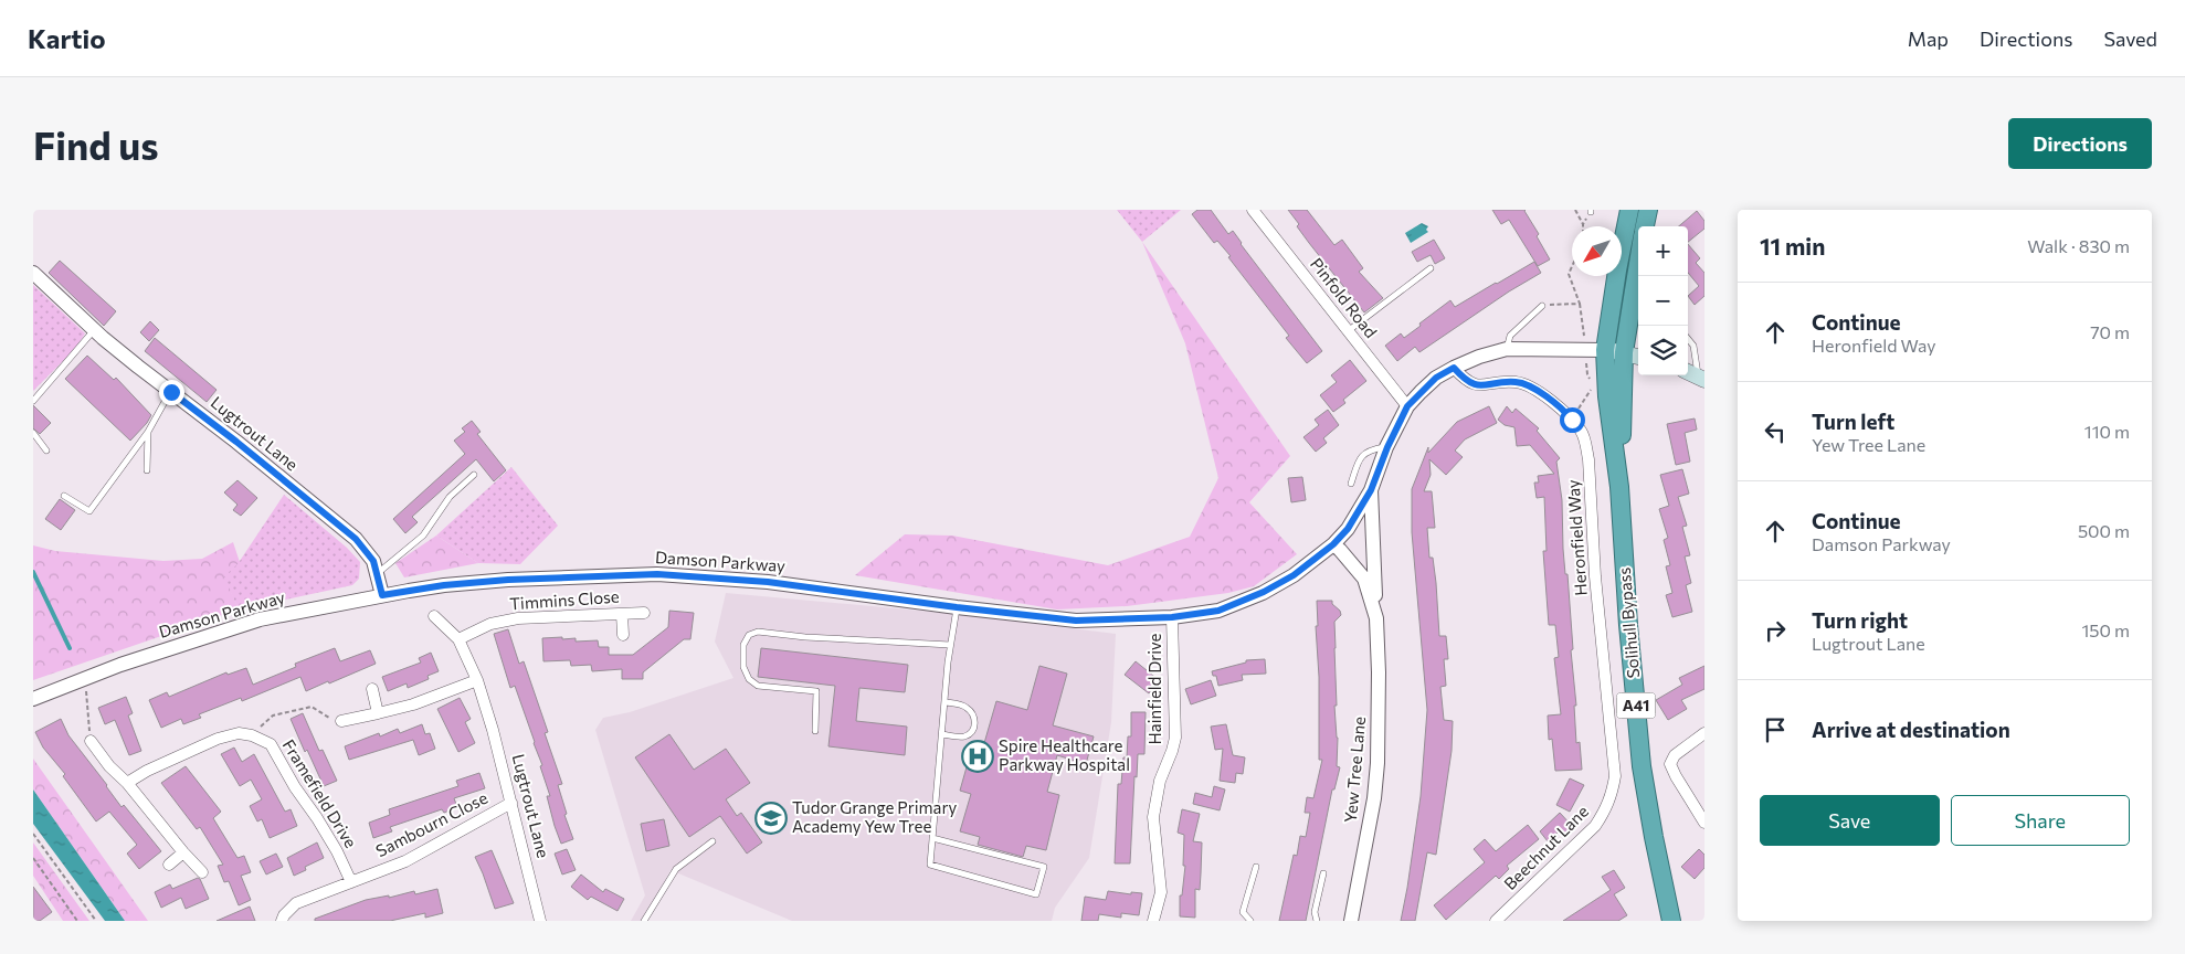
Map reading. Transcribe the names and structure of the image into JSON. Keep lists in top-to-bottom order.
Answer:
{
  "streets": {
    "highway": ["Solihull Bypass", "A41"],
    "street": [
      "Pinfold Road",
      "Lugtrout Lane",
      "Heronfield Way",
      "Damson Parkway",
      "Timmins Close",
      "Hainfield Drive",
      "Yew Tree Lane",
      "Framefield Drive",
      "Sambourn Close",
      "Beechnut Lane"
    ]
  },
  "crossings": [
    ["Pinfold Road", "Yew Tree Lane"],
    ["Lugtrout Lane", "Damson Parkway"],
    ["Lugtrout Lane", "Timmins Close"],
    ["Lugtrout Lane", "Sambourn Close"],
    ["Heronfield Way", "Yew Tree Lane"],
    ["Heronfield Way", "Beechnut Lane"],
    ["Damson Parkway", "Hainfield Drive"],
    ["Damson Parkway", "Yew Tree Lane"],
    ["Solihull Bypass", "Yew Tree Lane"],
    ["Framefield Drive", "Sambourn Close"]
  ],
  "places": {
    "hospital": ["Spire Healthcare Parkway Hospital"],
    "school or university": ["Tudor Grange Primary Academy Yew Tree"]
  },
  "north": "bottom left",
  "page": {
    "header": "Kartio",
    "nav": ["Map", "Directions", "Saved"],
    "buttons": [
      "Directions",
      ["Save", "Share"]
    ],
    "title": "Find us",
    "heading": ["11 min", "Walk · 830 m"],
    "map_buttons": ["+", "−"],
    "list": [
      ["Continue", "Heronfield Way", "70 m"],
      ["Turn left", "Yew Tree Lane", "110 m"],
      ["Continue", "Damson Parkway", "500 m"],
      ["Turn right", "Lugtrout Lane", "150 m"],
      "Arrive at destination"
    ]
  }
}
